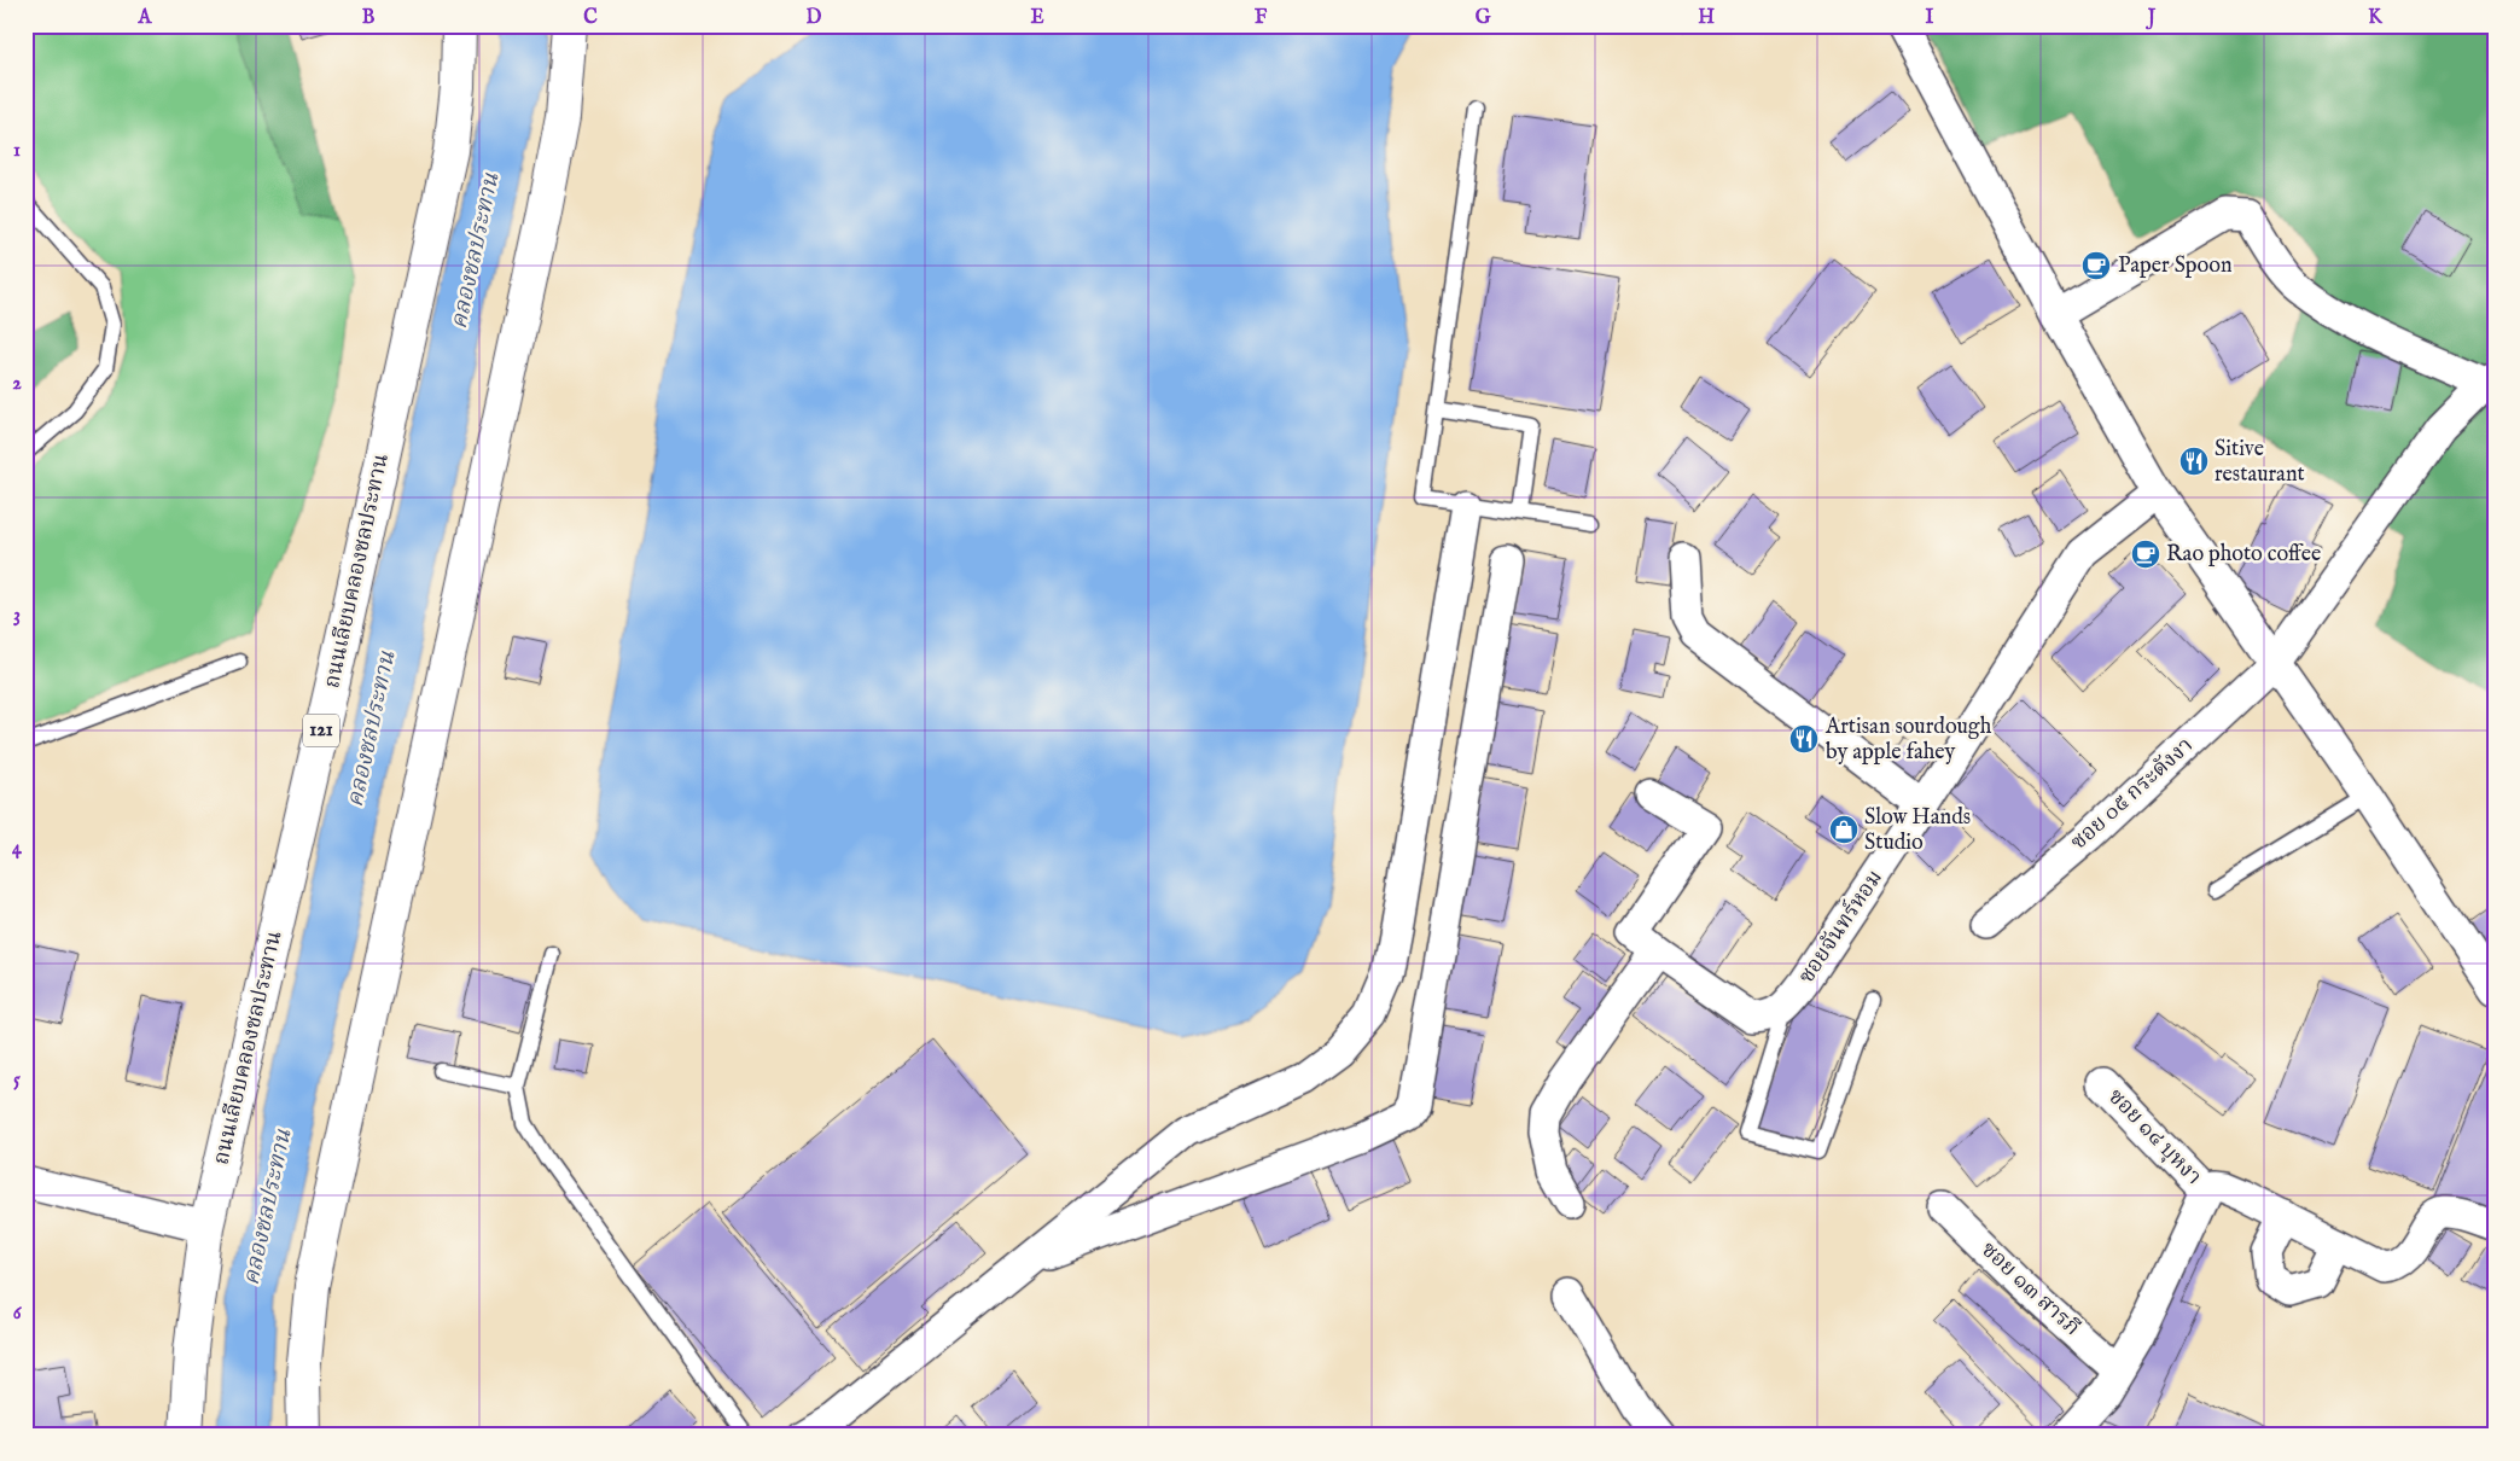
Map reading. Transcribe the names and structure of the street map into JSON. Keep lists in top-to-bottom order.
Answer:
{
  "streets": {
    "main road": ["ถนนเลียบคลองชลประทาน", "121"],
    "street": [
      "ซอย ๐๕ กระดังงา",
      "ซอยจันทร์หอม",
      "ซอย ๑๔ บุหงา",
      "ซอย ๑๓ สารภี"
    ]
  },
  "water": ["คลองชลประทาน"],
  "places": {
    "cafe": ["Paper Spoon", "Rao photo coffee"],
    "restaurant": ["Sitive restaurant", "Artisan sourdough by apple fahey"],
    "shop": ["Slow Hands Studio"]
  },
  "grid": {
    "columns": [
      "A",
      "B",
      "C",
      "D",
      "E",
      "F",
      "G",
      "H",
      "I",
      "J",
      "K"
    ],
    "rows": [
      "1",
      "2",
      "3",
      "4",
      "5",
      "6"
    ]
  }
}
